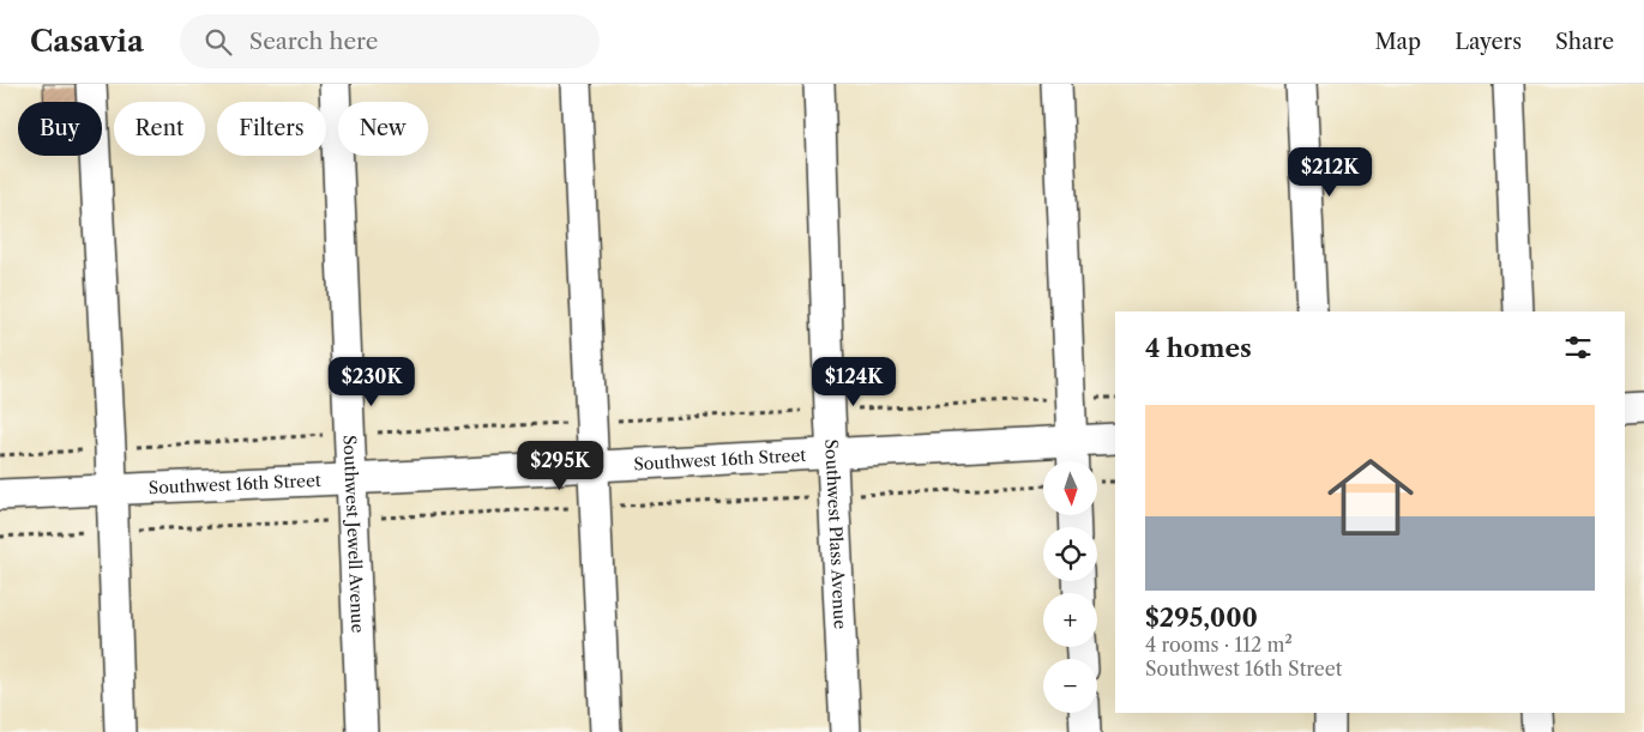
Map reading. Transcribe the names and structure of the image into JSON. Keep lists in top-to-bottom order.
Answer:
{
  "streets": {
    "street": ["Southwest 16th Street", "Southwest Jewell Avenue", "Southwest Plass Avenue"]
  },
  "crossings": [
    ["Southwest 16th Street", "Southwest Jewell Avenue"],
    ["Southwest 16th Street", "Southwest Plass Avenue"]
  ],
  "north": "bottom",
  "page": {
    "header": "Casavia",
    "search": "Search here",
    "nav": ["Map", "Layers", "Share"],
    "chip": [
      "Buy",
      "Rent",
      "Filters",
      "New"
    ],
    "price": [
      "$212K",
      "$230K",
      "$124K",
      "$295K"
    ],
    "heading": "4 homes",
    "list": [
      {
        "name": "$295,000",
        "note": "4 rooms · 112 m² · Southwest 16th Street"
      }
    ],
    "map_buttons": ["+", "−"]
  }
}
